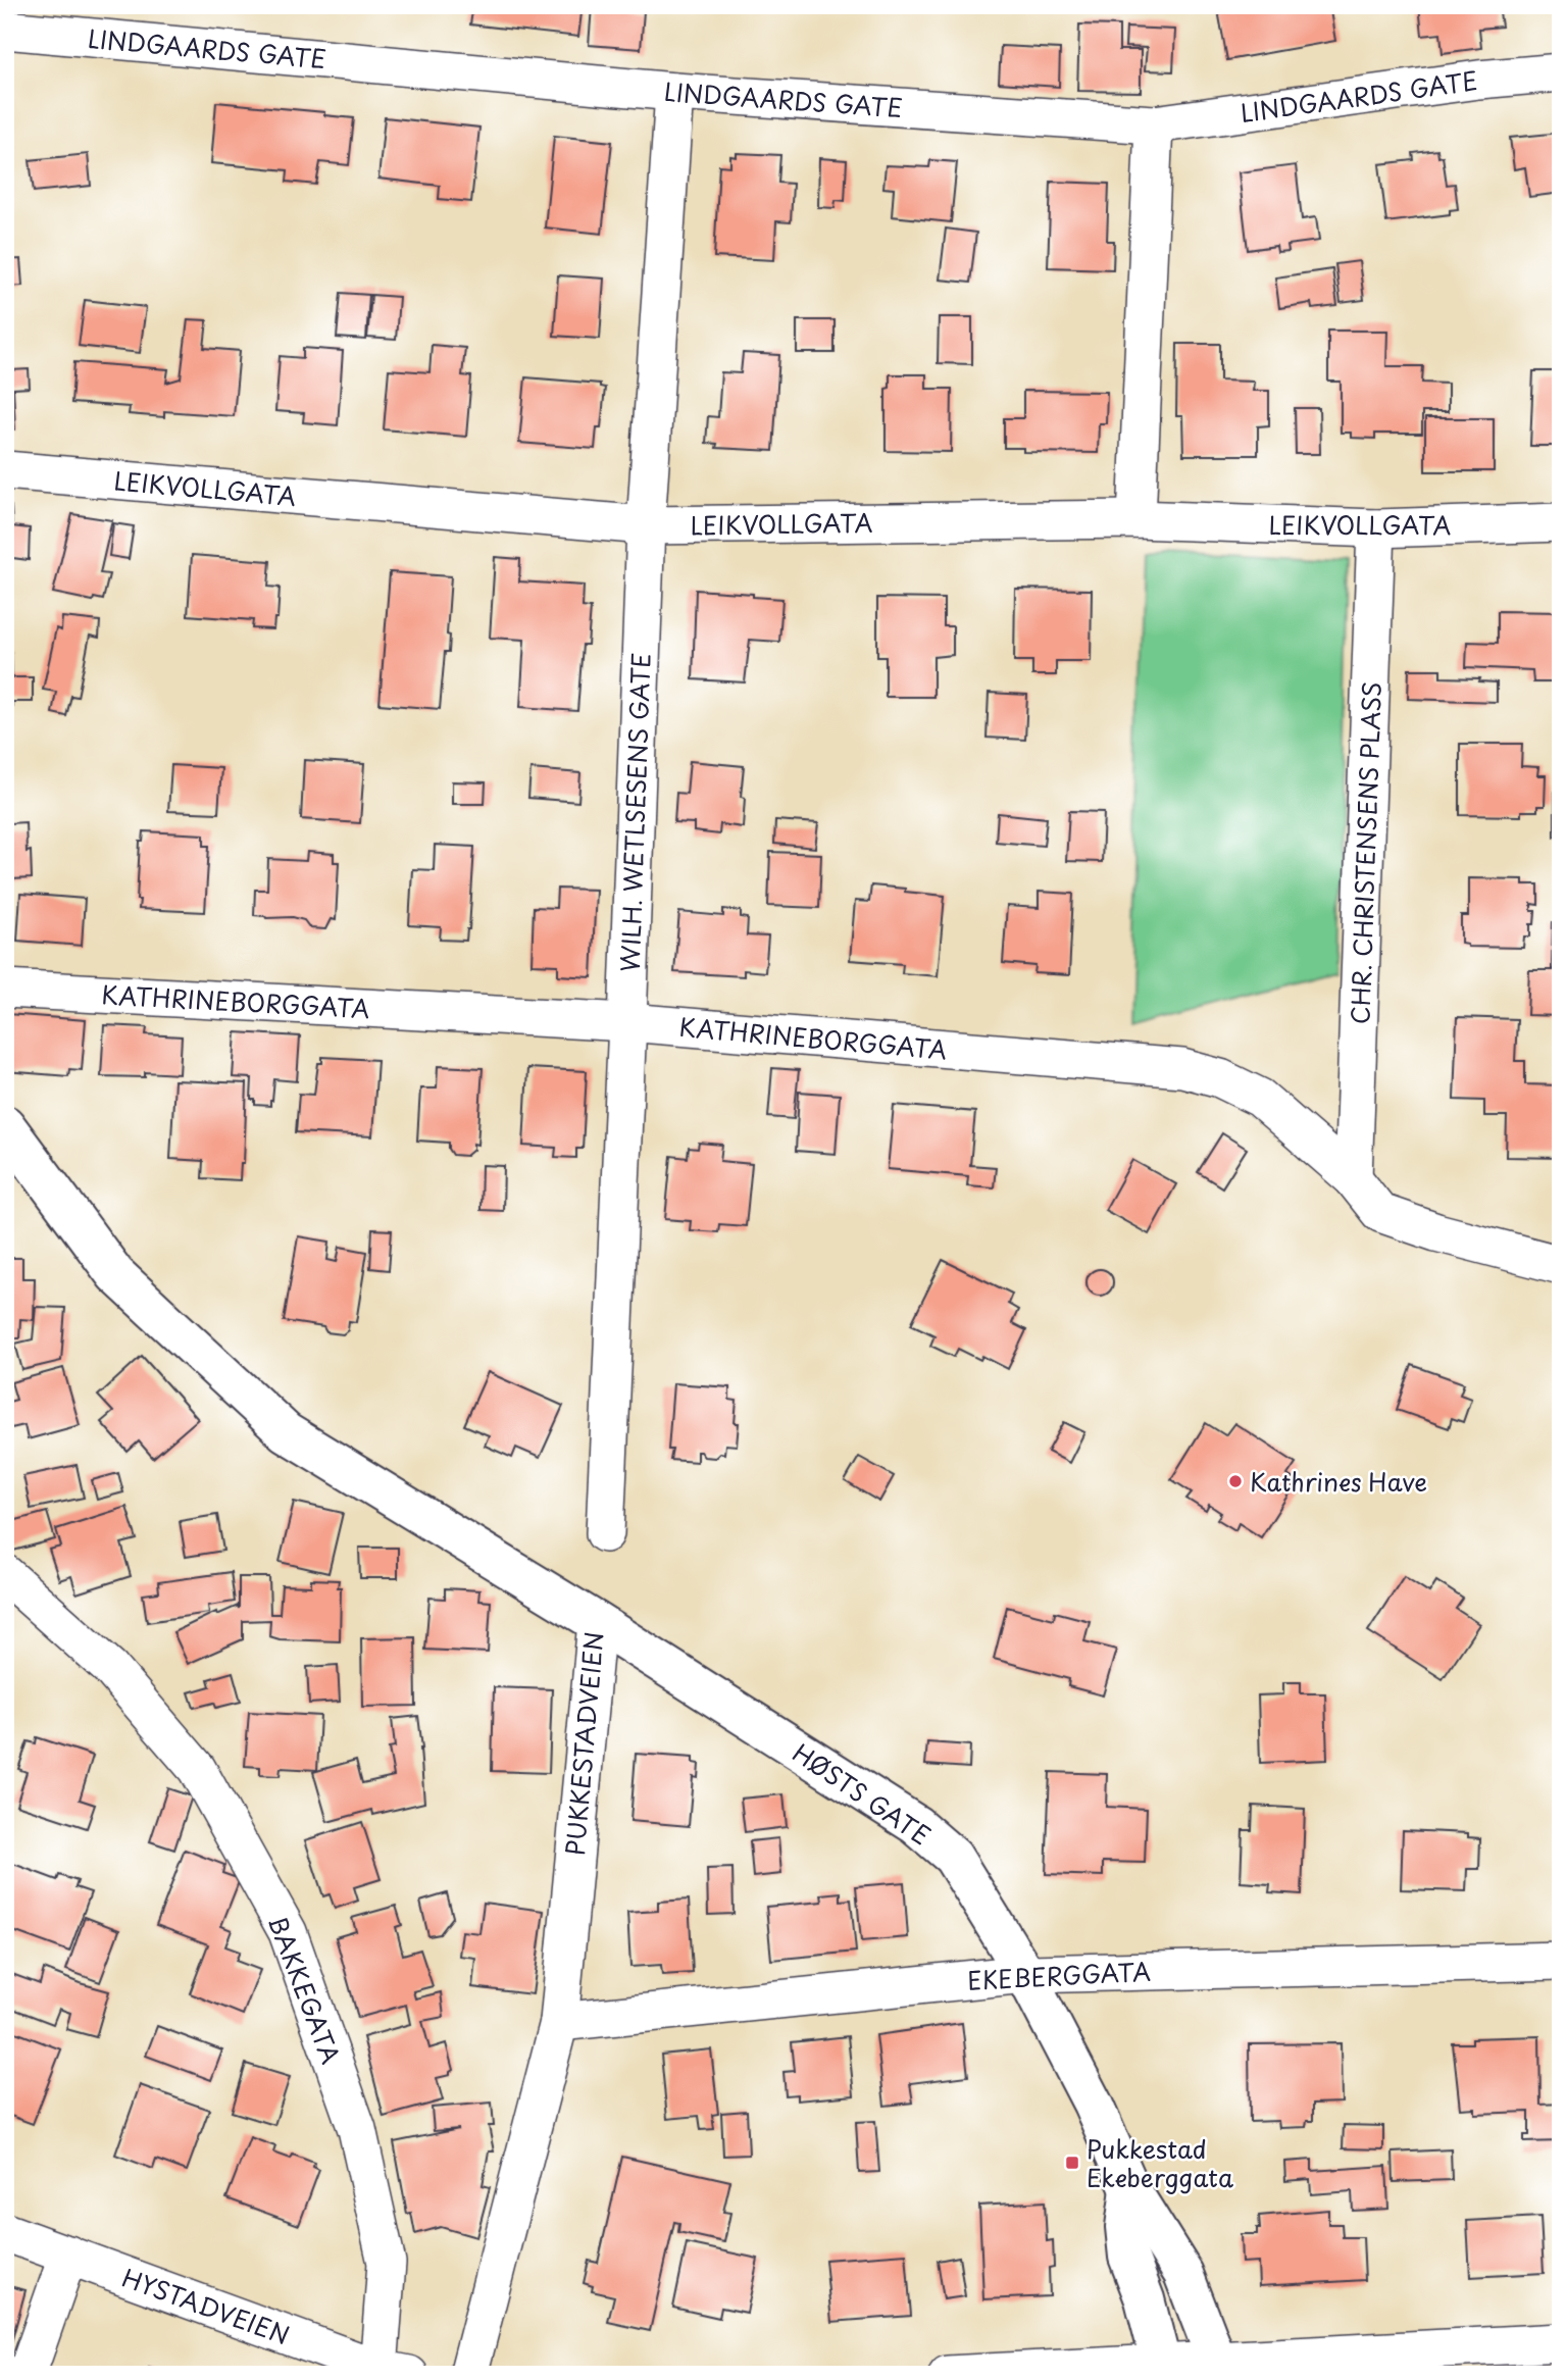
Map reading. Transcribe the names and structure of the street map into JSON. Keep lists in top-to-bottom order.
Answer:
{
  "streets": {
    "main road": ["PUKKESTADVEIEN", "HØSTS GATE"],
    "street": [
      "LINDGAARDS GATE",
      "LEIKVOLLGATA",
      "WILH. WETLSESENS GATE",
      "CHR. CHRISTENSENS PLASS",
      "KATHRINEBORGGATA",
      "EKEBERGGATA",
      "BAKKEGATA",
      "HYSTADVEIEN"
    ]
  },
  "crossings": [
    ["LINDGAARDS GATE", "WILH. WETLSESENS GATE"],
    ["LEIKVOLLGATA", "WILH. WETLSESENS GATE"],
    ["LEIKVOLLGATA", "CHR. CHRISTENSENS PLASS"],
    ["WILH. WETLSESENS GATE", "KATHRINEBORGGATA"],
    ["CHR. CHRISTENSENS PLASS", "KATHRINEBORGGATA"],
    ["PUKKESTADVEIEN", "HØSTS GATE"],
    ["PUKKESTADVEIEN", "EKEBERGGATA"],
    ["HØSTS GATE", "EKEBERGGATA"],
    ["BAKKEGATA", "HYSTADVEIEN"]
  ],
  "places": {
    "other": ["Kathrines Have"],
    "transit": ["Pukkestad Ekeberggata"]
  }
}
